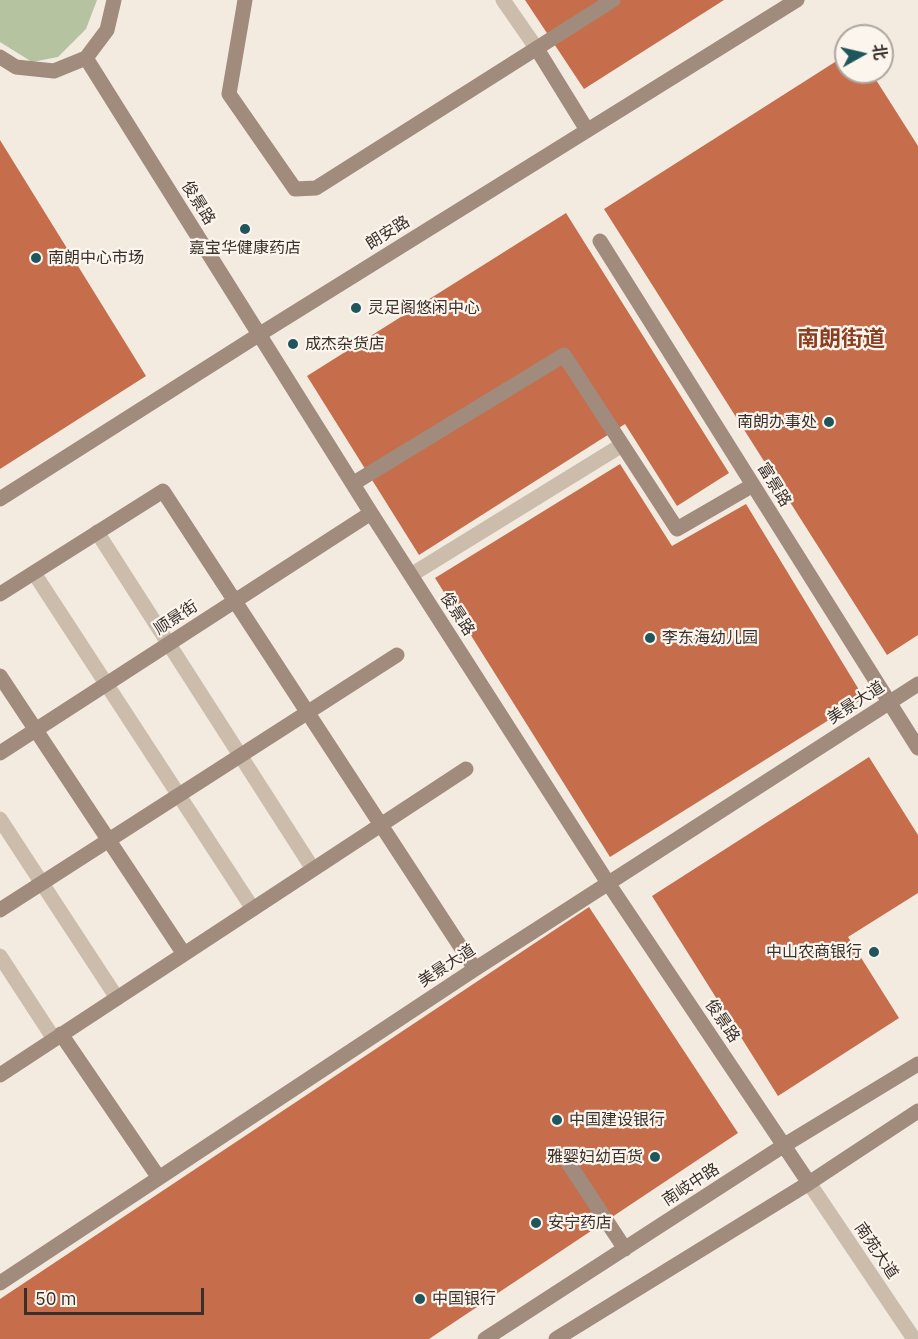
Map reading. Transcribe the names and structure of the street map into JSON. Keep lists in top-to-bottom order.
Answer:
{
  "streets": {
    "street": [
      "俊景路",
      "朗安路",
      "富景路",
      "顺景街",
      "美景大道",
      "南岐中路",
      "南苑大道"
    ]
  },
  "crossings": [
    ["俊景路", "朗安路"],
    ["俊景路", "顺景街"],
    ["俊景路", "美景大道"],
    ["俊景路", "南岐中路"],
    ["俊景路", "南苑大道"],
    ["富景路", "美景大道"]
  ],
  "districts": ["南朗街道"],
  "places": [
    "嘉宝华健康药店",
    "南朗中心市场",
    "灵足阁悠闲中心",
    "成杰杂货店",
    "南朗办事处",
    "李东海幼儿园",
    "中山农商银行",
    "中国建设银行",
    "雅婴妇幼百货",
    "安宁药店",
    "中国银行"
  ],
  "scale_bar": "50 m",
  "north": "right"
}
